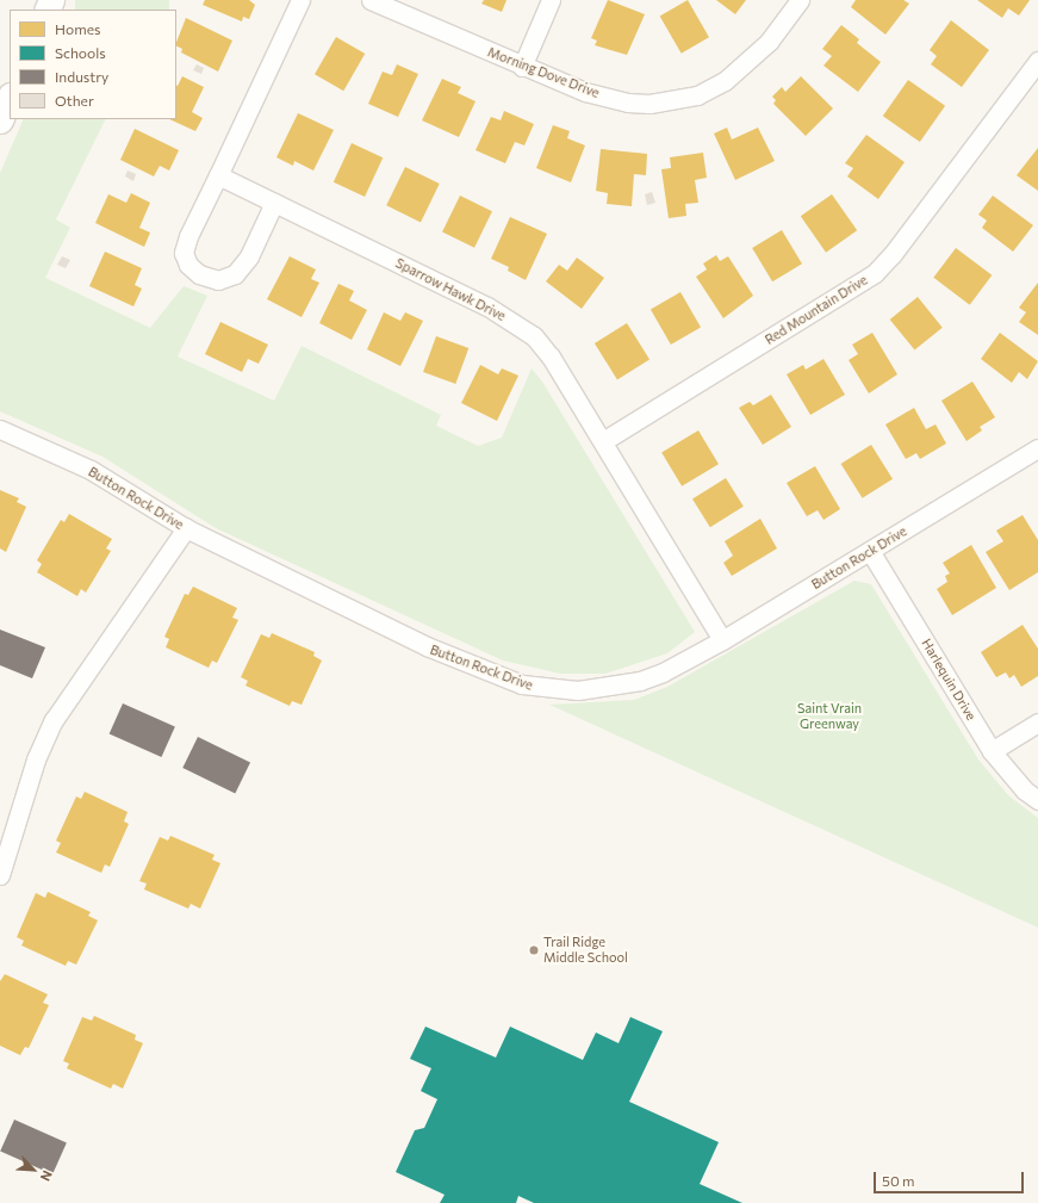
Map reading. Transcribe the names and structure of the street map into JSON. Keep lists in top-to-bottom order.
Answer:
{
  "streets": {
    "street": [
      "Morning Dove Drive",
      "Sparrow Hawk Drive",
      "Red Mountain Drive",
      "Button Rock Drive",
      "Harlequin Drive"
    ]
  },
  "crossings": [
    ["Sparrow Hawk Drive", "Red Mountain Drive"],
    ["Sparrow Hawk Drive", "Button Rock Drive"],
    ["Button Rock Drive", "Harlequin Drive"]
  ],
  "parks": ["Saint Vrain Greenway"],
  "places": ["Trail Ridge Middle School"],
  "legend": [
    "Homes",
    "Schools",
    "Industry",
    "Other"
  ],
  "scale_bar": "50 m",
  "north": "bottom right"
}
